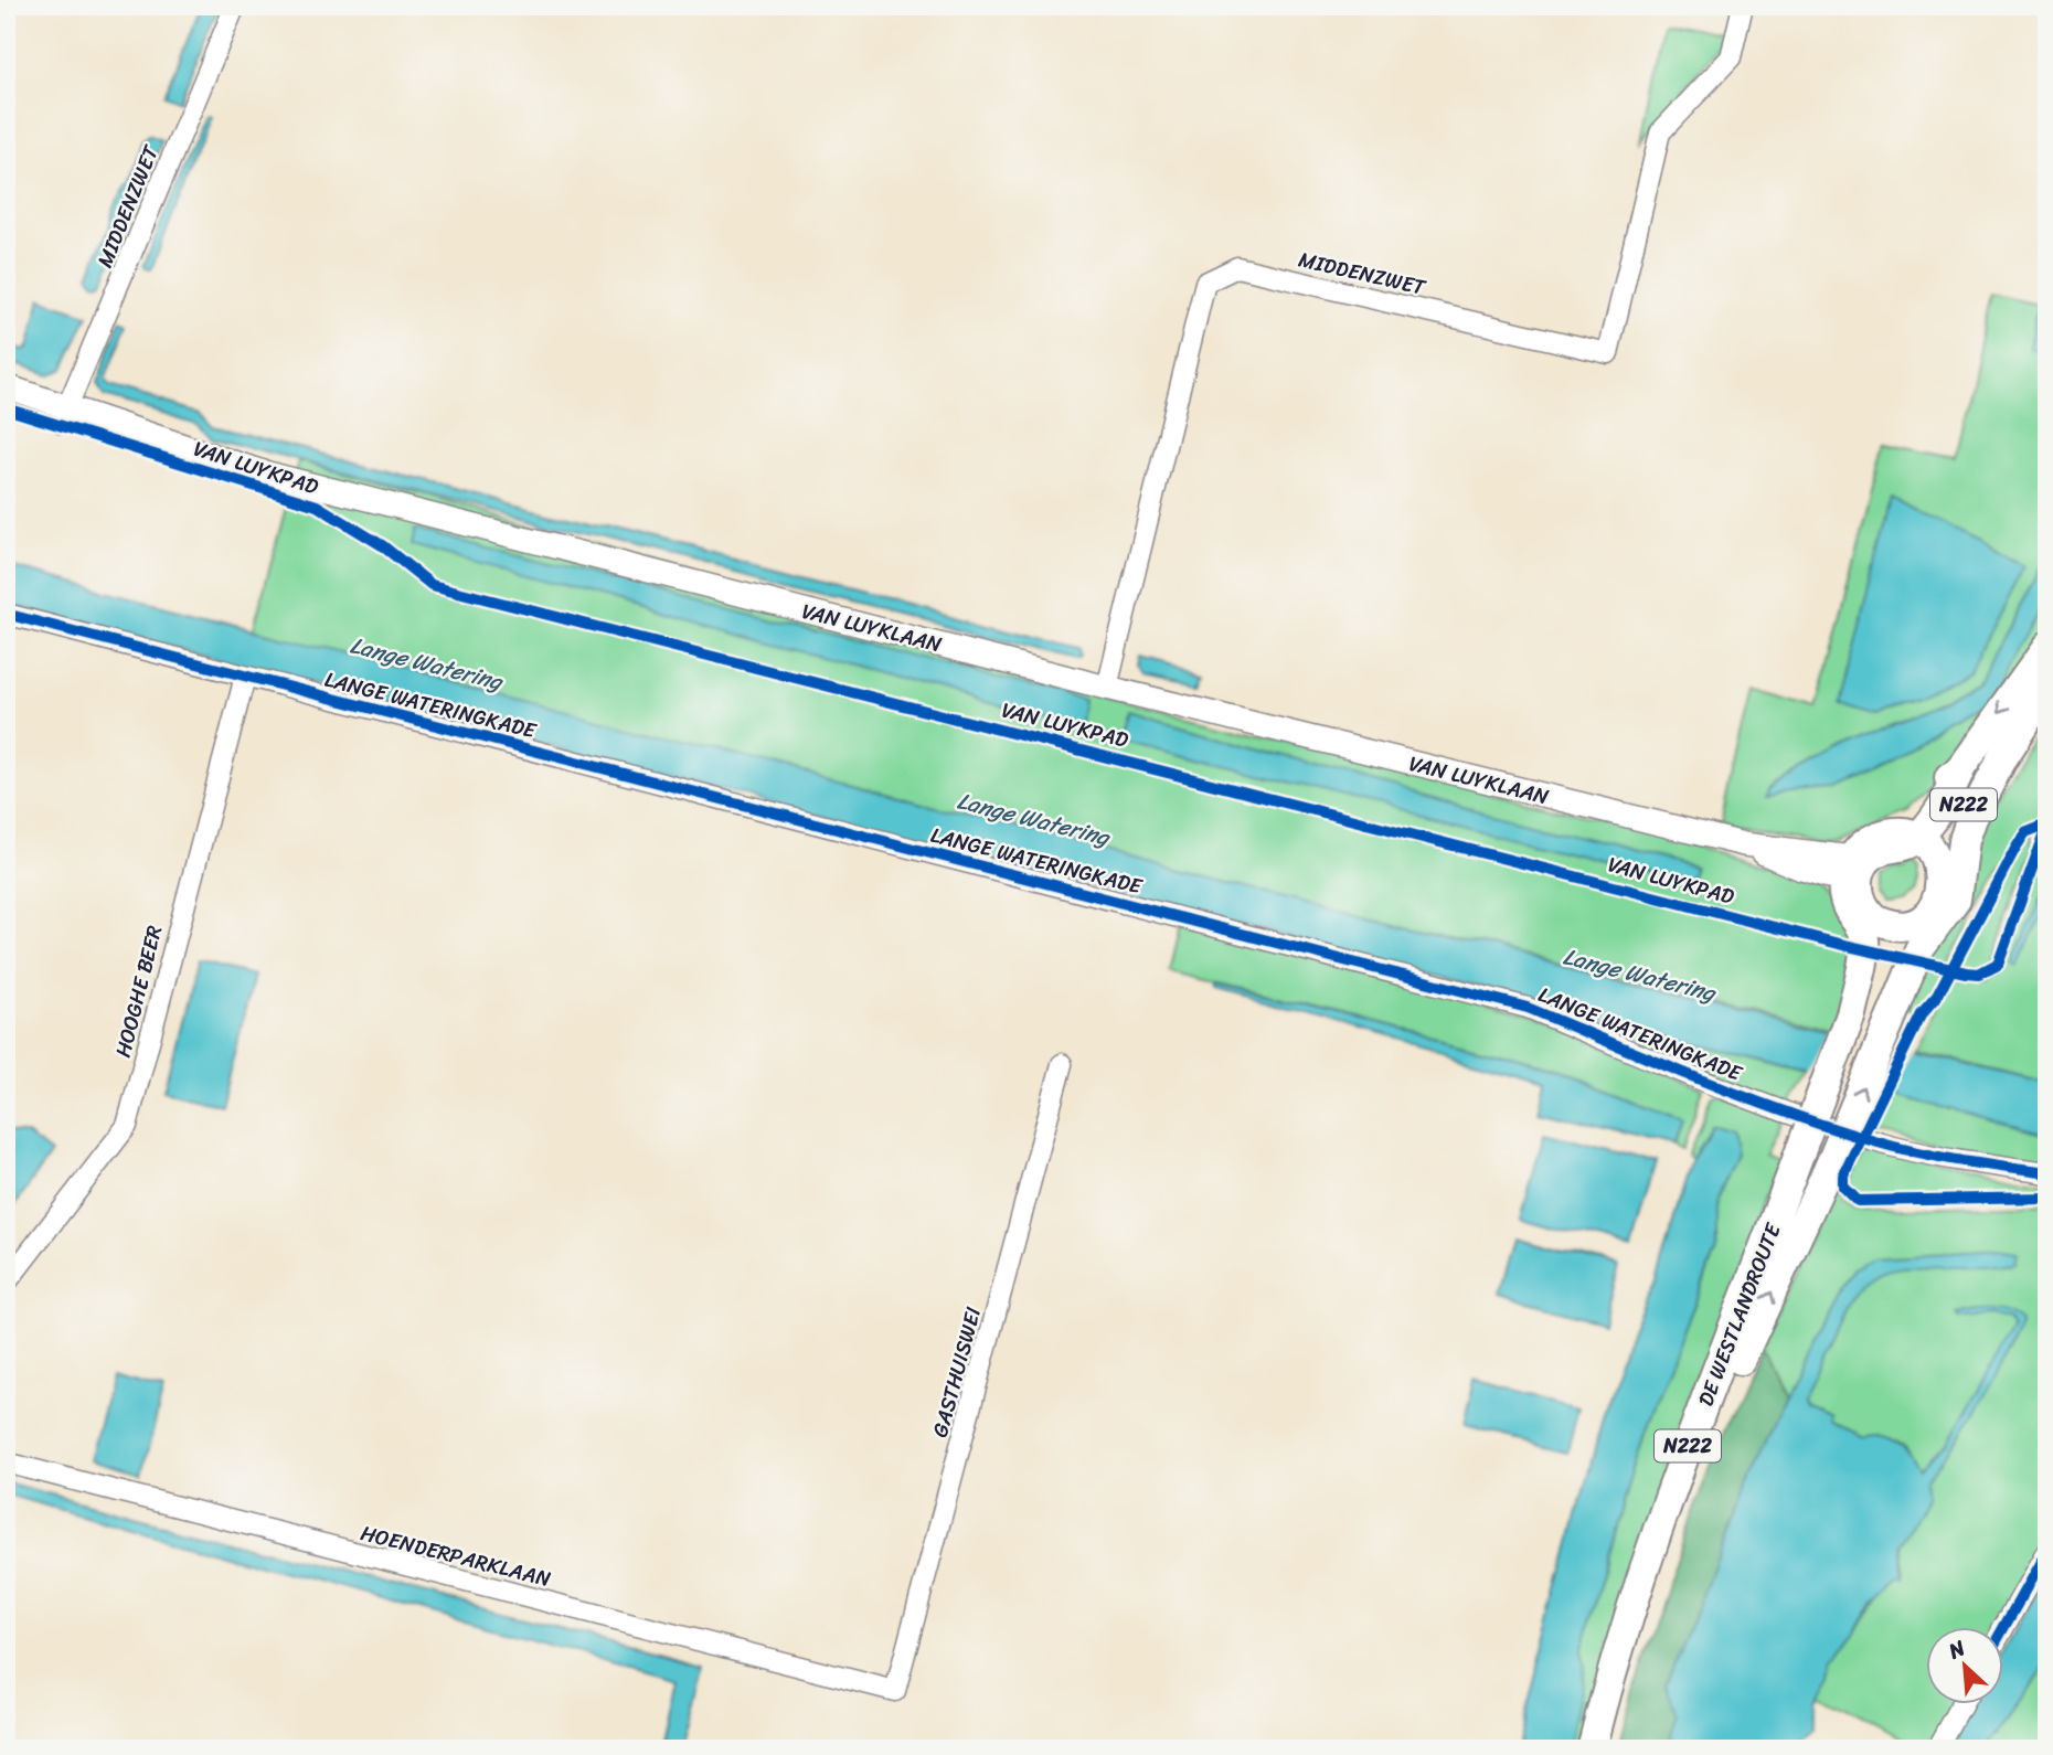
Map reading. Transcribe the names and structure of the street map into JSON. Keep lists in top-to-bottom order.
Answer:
{
  "streets": {
    "main road": ["N222", "DE WESTLANDROUTE"],
    "street": [
      "MIDDENZWET",
      "VAN LUYKLAAN",
      "LANGE WATERINGKADE",
      "HOOGHE BEER",
      "GASTHUISWEI",
      "HOENDERPARKLAAN"
    ],
    "cycle path": ["VAN LUYKPAD"]
  },
  "crossings": [
    ["MIDDENZWET", "VAN LUYKLAAN"],
    ["VAN LUYKLAAN", "N222"],
    ["LANGE WATERINGKADE", "HOOGHE BEER"],
    ["N222", "DE WESTLANDROUTE"],
    ["GASTHUISWEI", "HOENDERPARKLAAN"]
  ],
  "water": ["Lange Watering"],
  "north": "top left"
}
